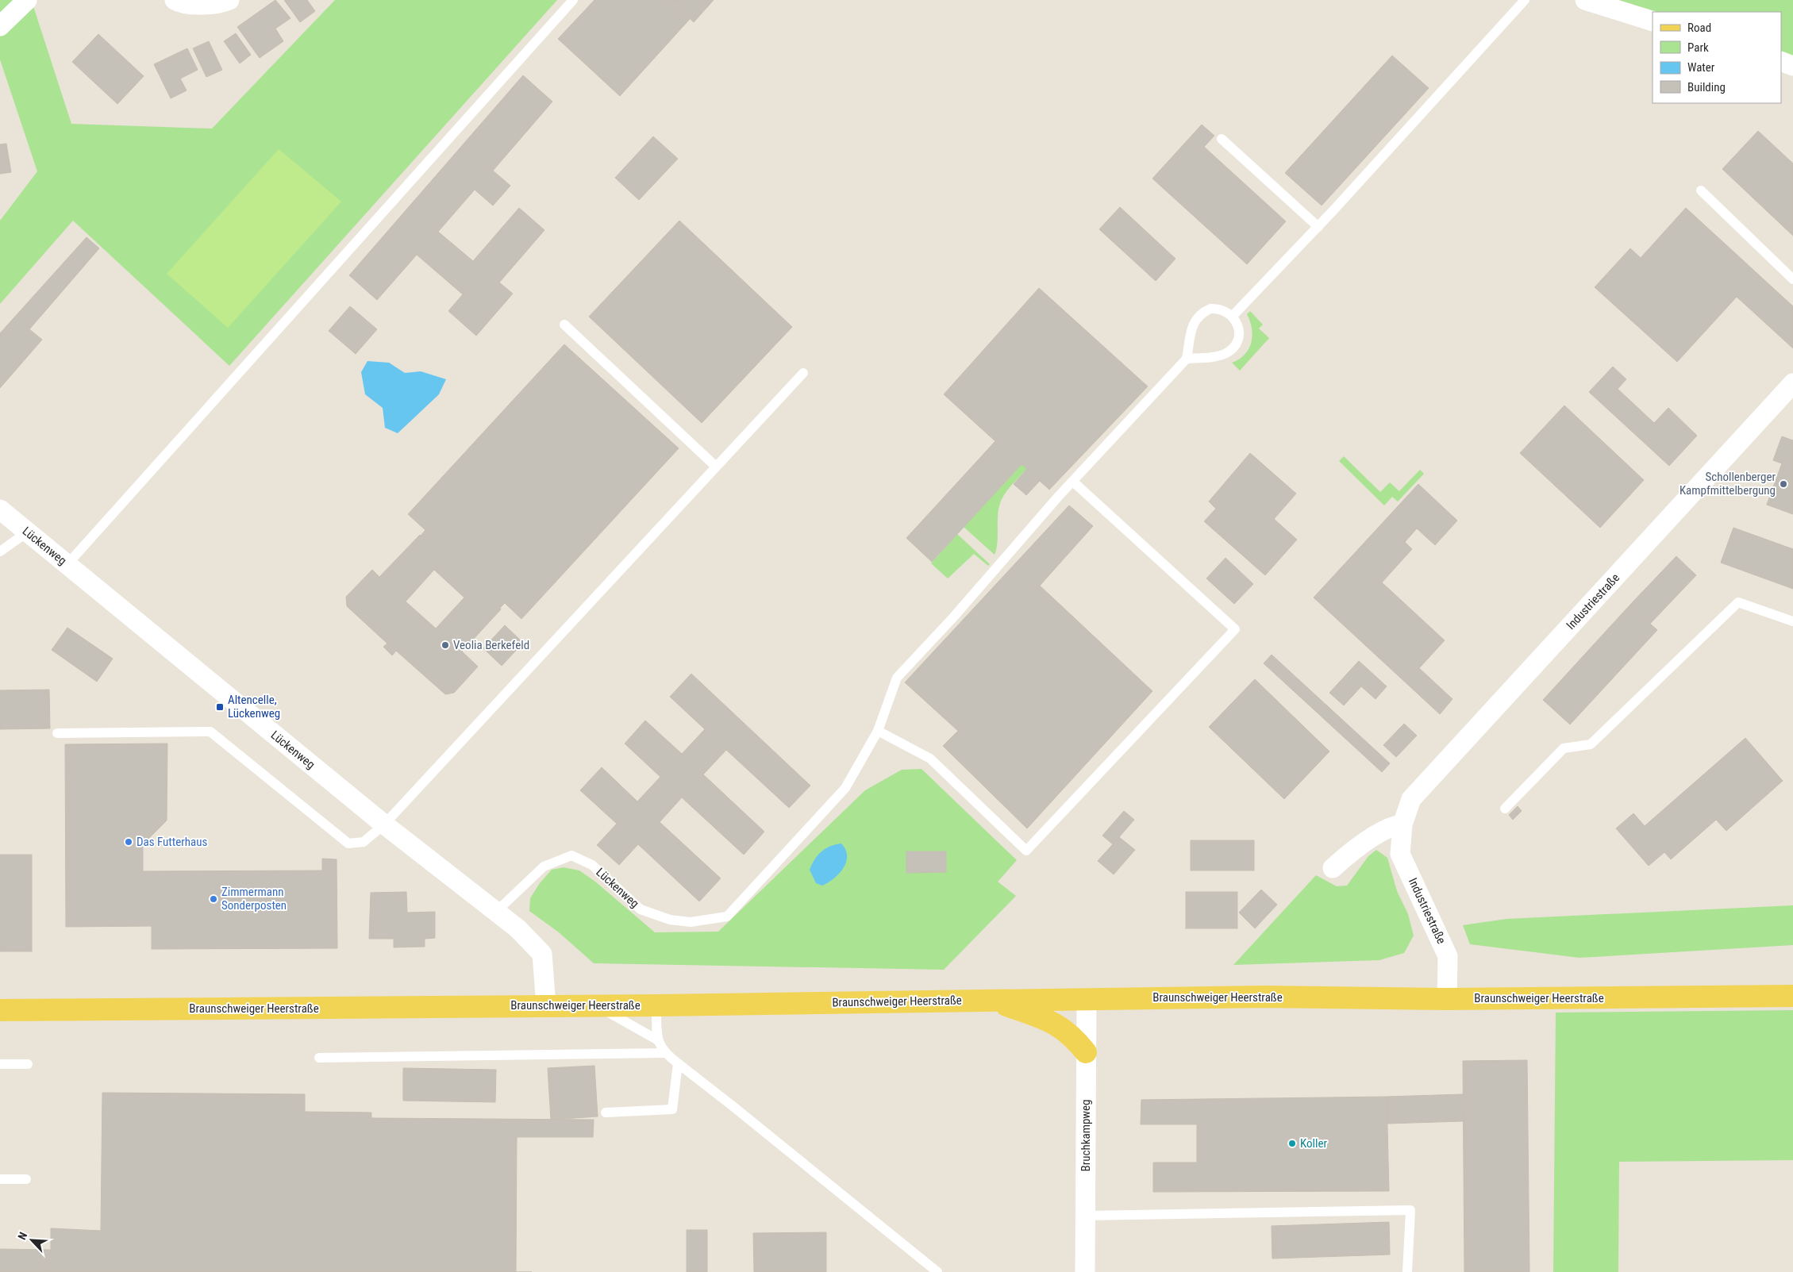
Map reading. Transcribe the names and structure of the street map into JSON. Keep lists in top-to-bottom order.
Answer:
{
  "streets": {
    "main road": ["Braunschweiger Heerstraße"],
    "street": ["Lückenweg", "Industriestraße", "Bruchkampweg"]
  },
  "crossings": [
    ["Lückenweg", "Braunschweiger Heerstraße"],
    ["Industriestraße", "Braunschweiger Heerstraße"],
    ["Braunschweiger Heerstraße", "Bruchkampweg"]
  ],
  "places": {
    "other": [
      "Schollenberger Kampfmittelbergung",
      "Veolia Berkefeld",
      "Das Futterhaus",
      "Zimmermann Sonderposten",
      "Koller"
    ],
    "transit": ["Altencelle, Lückenweg"]
  },
  "legend": [
    "Road",
    "Park",
    "Water",
    "Building"
  ],
  "north": "top left"
}
